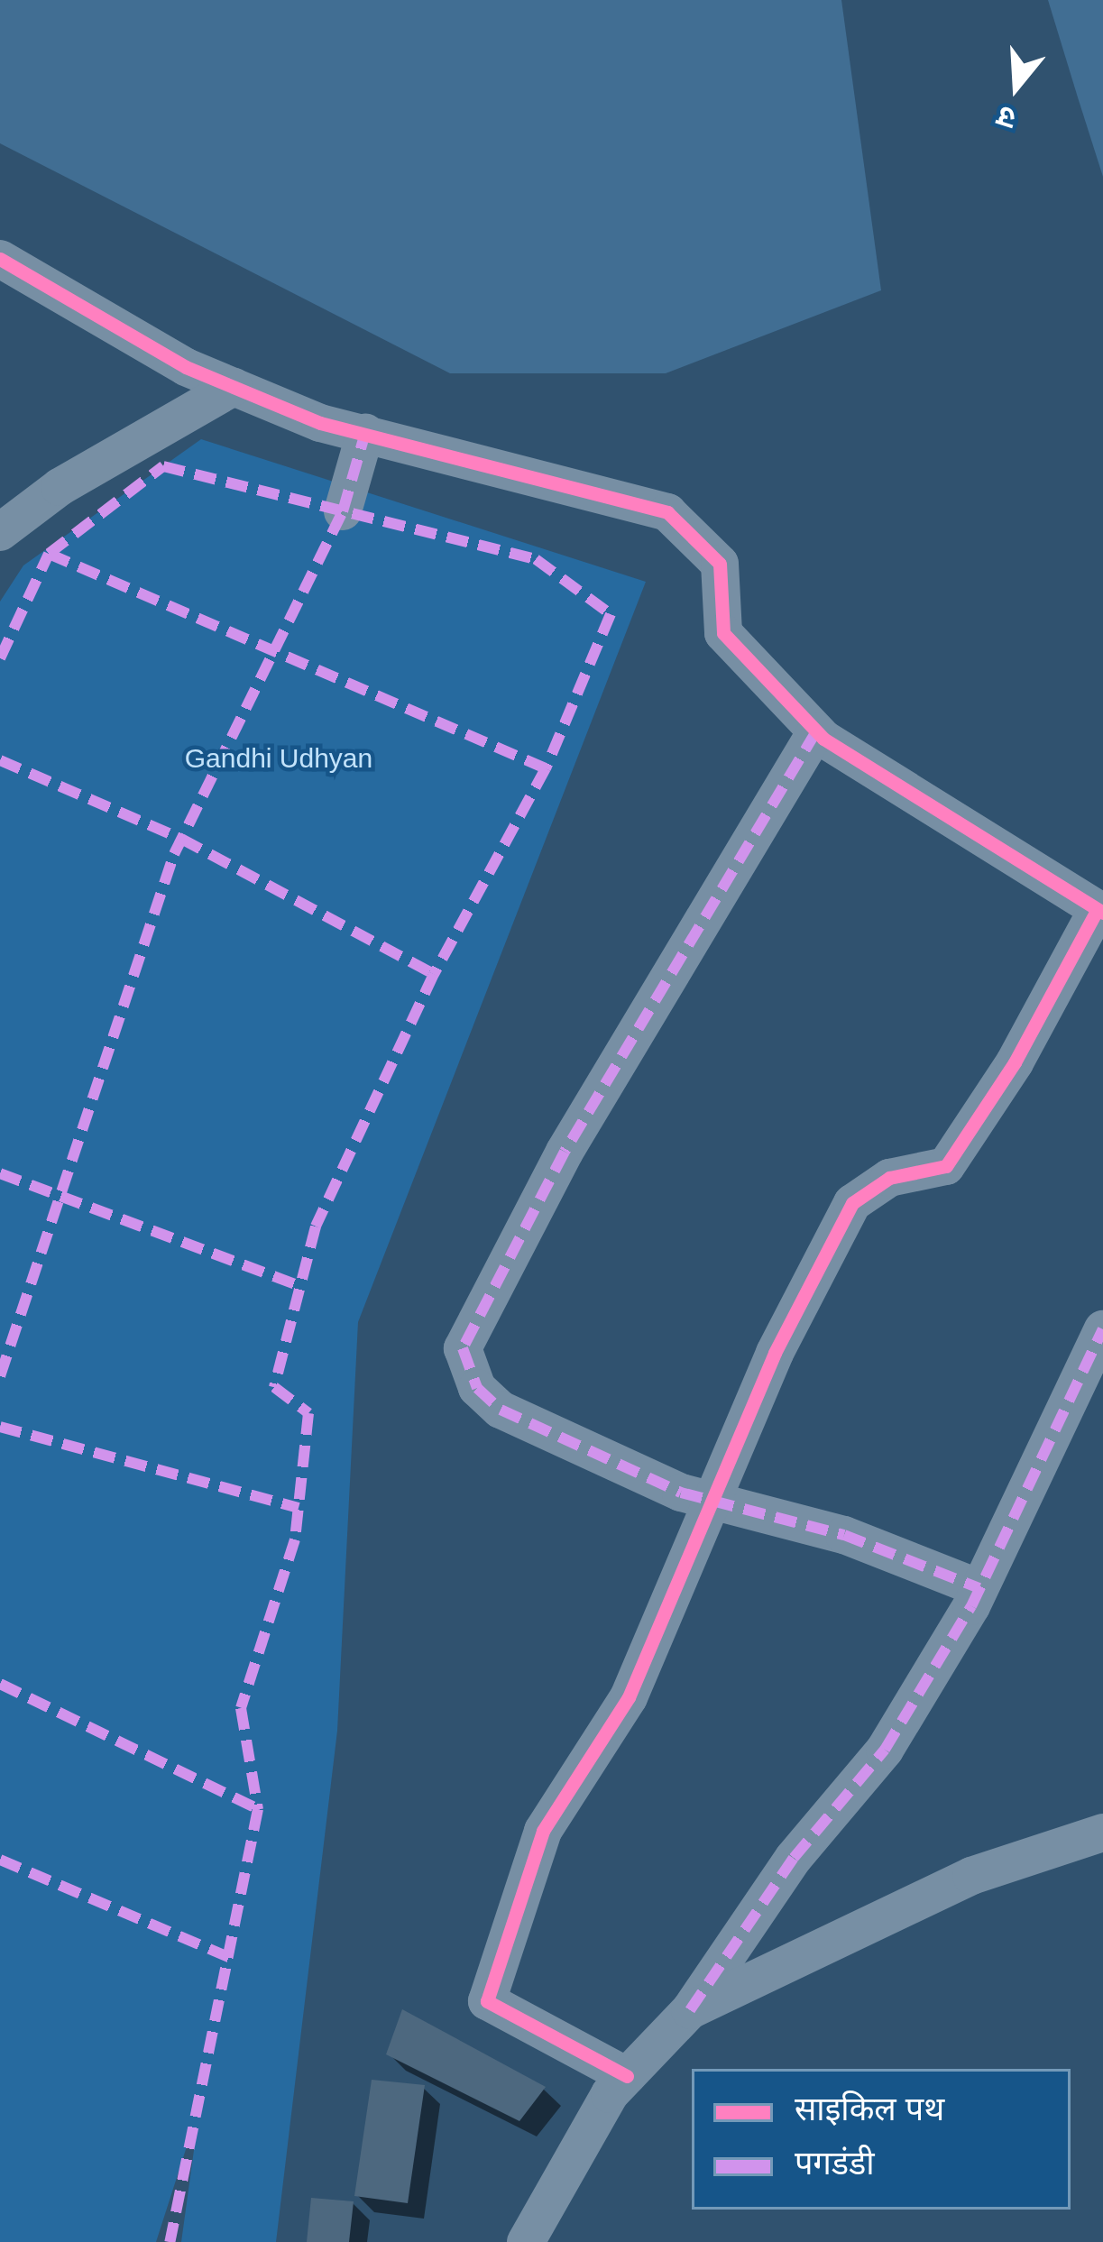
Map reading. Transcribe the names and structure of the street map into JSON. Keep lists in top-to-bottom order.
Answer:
{
  "parks": ["Gandhi Udhyan"],
  "legend": ["साइकिल पथ", "पगडंडी"],
  "north": "bottom"
}
